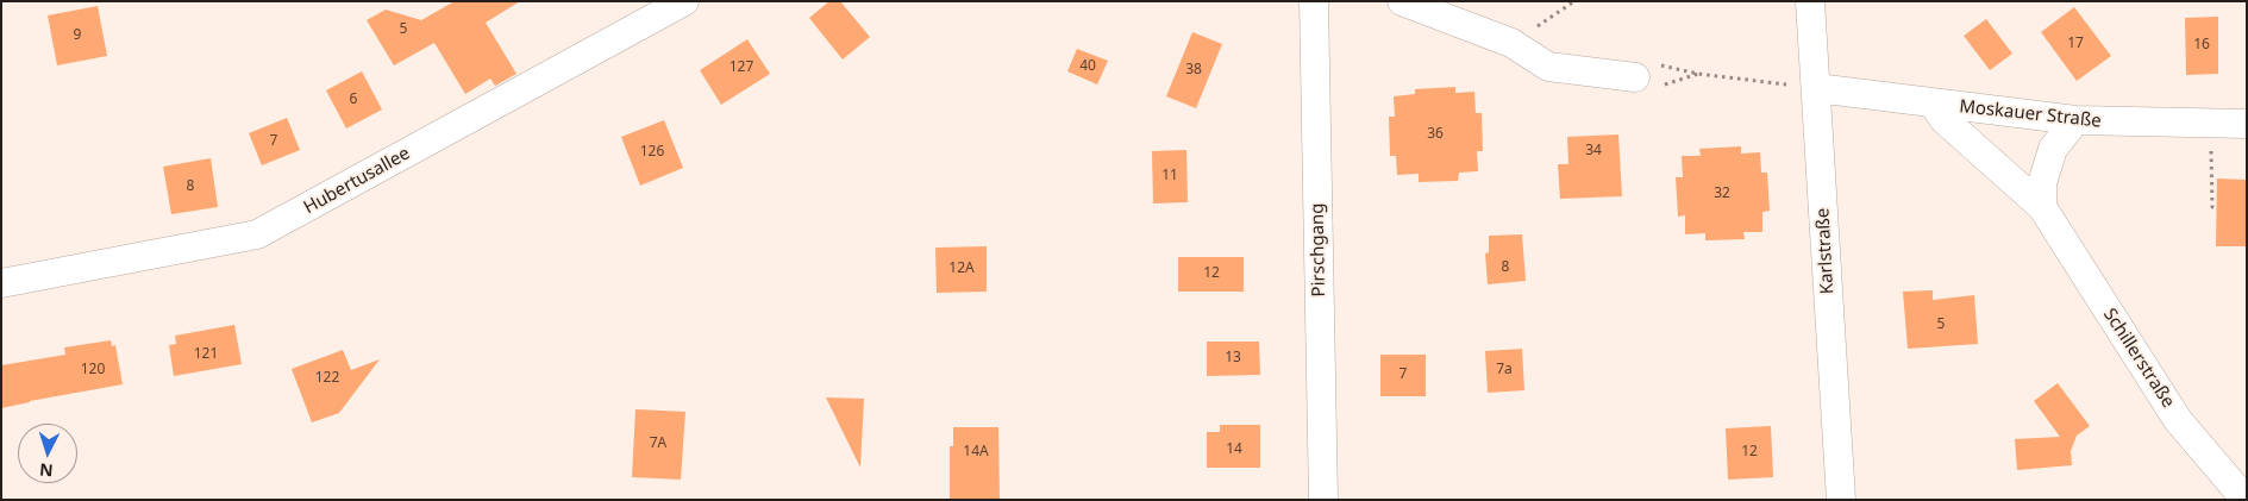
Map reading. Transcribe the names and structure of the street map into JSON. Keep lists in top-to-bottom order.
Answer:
{
  "streets": {
    "street": [
      "Moskauer Straße",
      "Hubertusallee",
      "Pirschgang",
      "Karlstraße",
      "Schillerstraße"
    ]
  },
  "crossings": [
    ["Moskauer Straße", "Karlstraße"],
    ["Moskauer Straße", "Schillerstraße"]
  ],
  "house_numbers": [
    "5",
    "9",
    "17",
    "16",
    "40",
    "127",
    "38",
    "6",
    "36",
    "7",
    "34",
    "126",
    "11",
    "8",
    "32",
    "8",
    "12A",
    "12",
    "5",
    "121",
    "13",
    "120",
    "7a",
    "7",
    "122",
    "7A",
    "14",
    "14A",
    "12"
  ],
  "north": "bottom"
}
